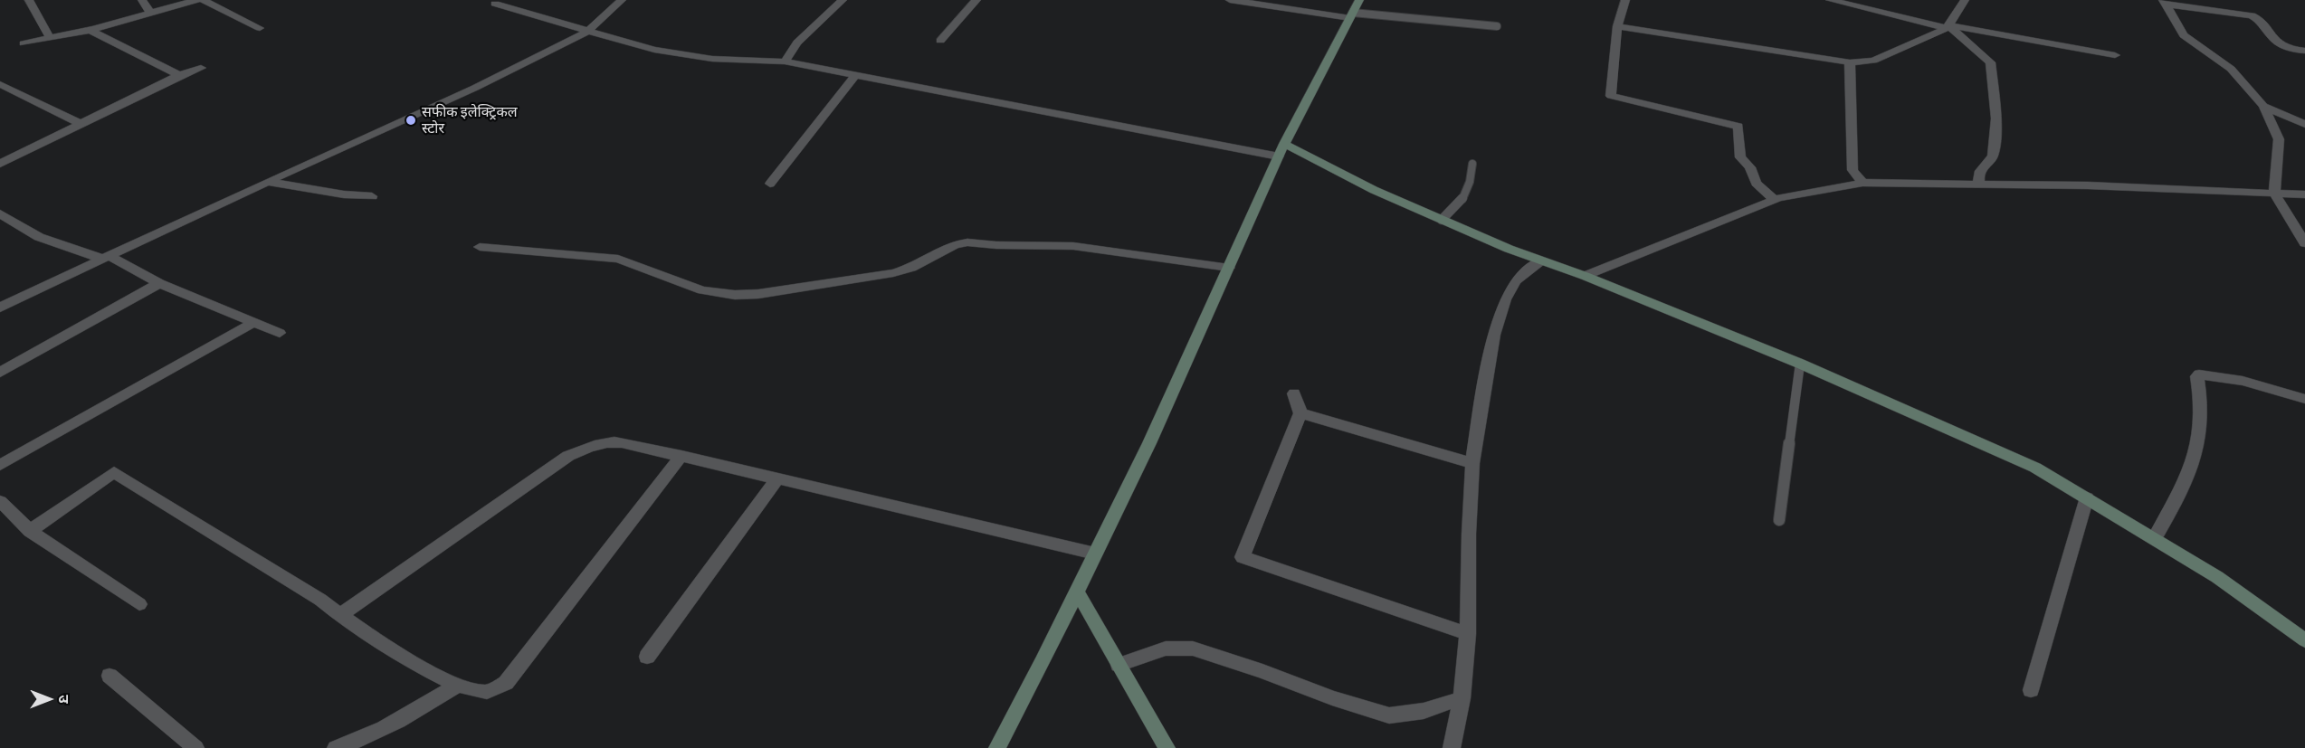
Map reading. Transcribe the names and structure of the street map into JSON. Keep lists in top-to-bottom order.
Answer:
{
  "places": ["सफीक इलेक्ट्रिकल स्टोर"],
  "north": "right"
}
